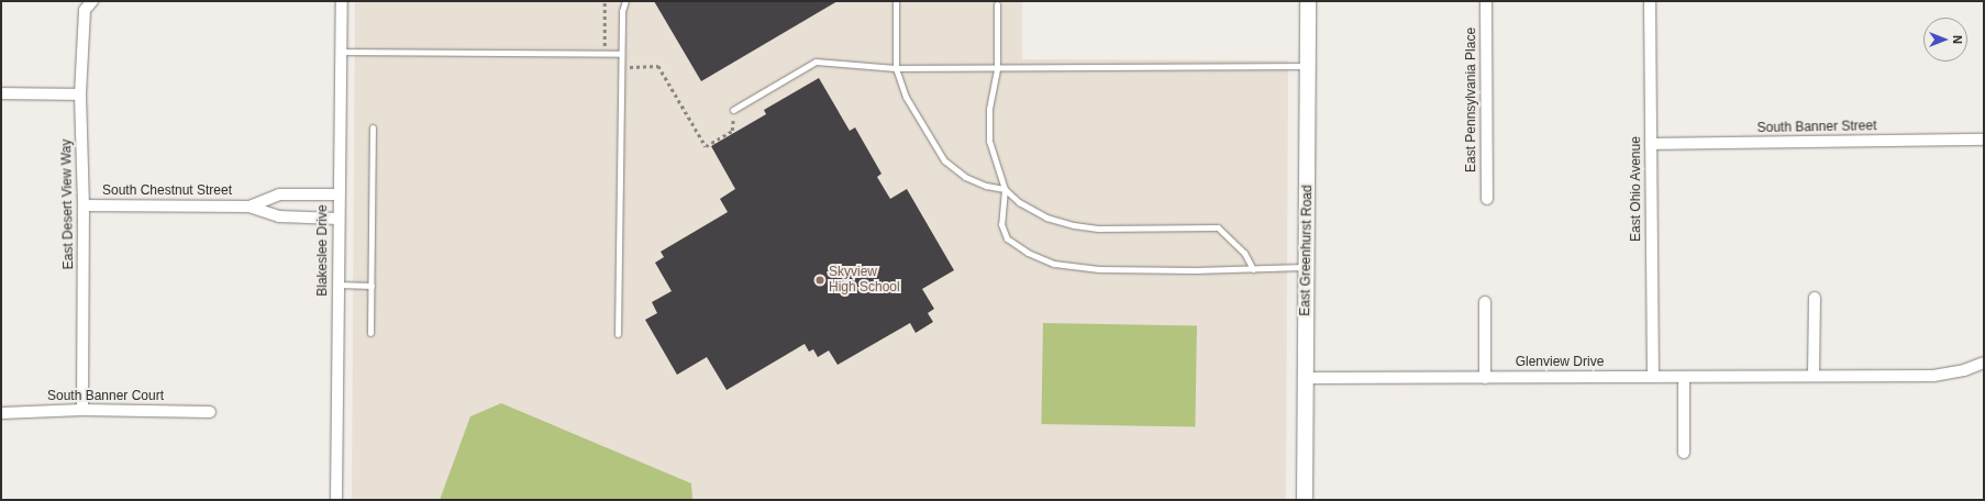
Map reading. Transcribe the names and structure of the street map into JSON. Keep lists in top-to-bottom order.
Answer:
{
  "streets": {
    "main road": ["East Greenhurst Road"],
    "street": [
      "East Pennsylvania Place",
      "South Banner Street",
      "East Ohio Avenue",
      "South Chestnut Street",
      "East Desert View Way",
      "Blakeslee Drive",
      "Glenview Drive",
      "South Banner Court"
    ]
  },
  "crossings": [
    ["South Banner Street", "East Ohio Avenue"],
    ["East Ohio Avenue", "Glenview Drive"],
    ["South Chestnut Street", "East Desert View Way"],
    ["South Chestnut Street", "Blakeslee Drive"],
    ["East Desert View Way", "South Banner Court"],
    ["East Greenhurst Road", "Glenview Drive"]
  ],
  "places": ["Skyview High School"],
  "north": "right"
}
